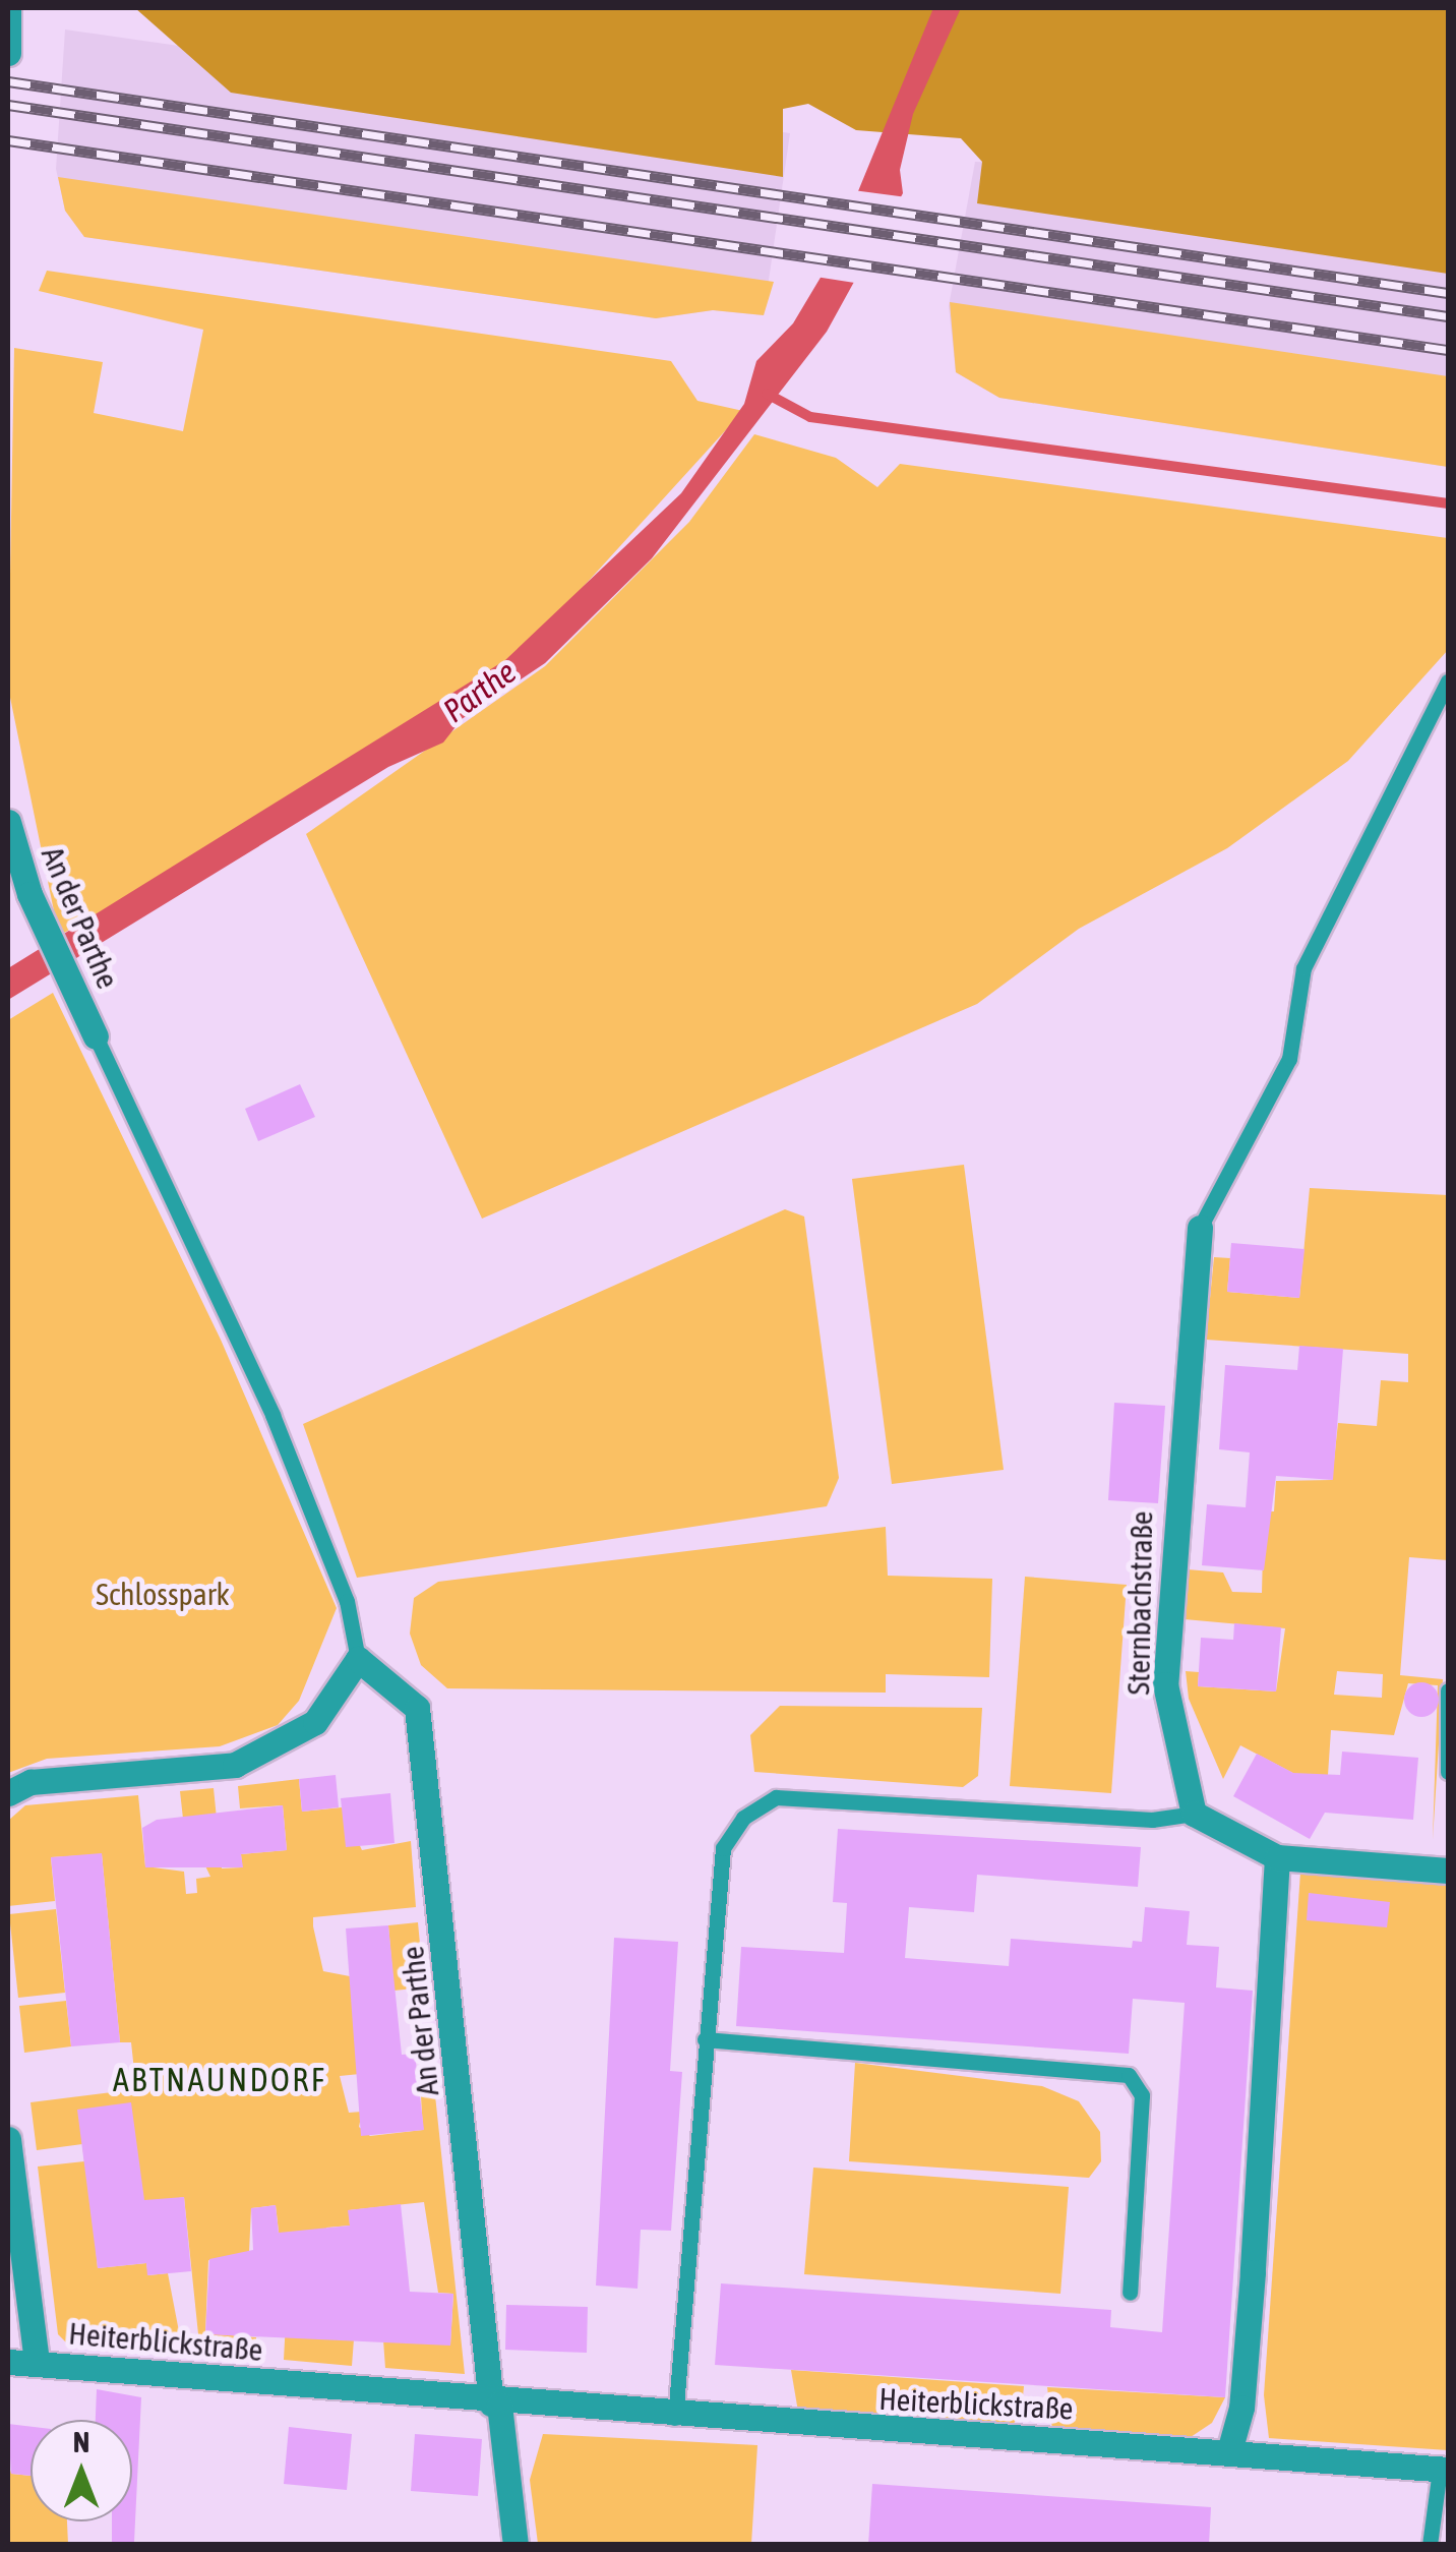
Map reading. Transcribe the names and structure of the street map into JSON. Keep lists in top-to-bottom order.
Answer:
{
  "streets": {
    "street": ["An der Parthe", "Sternbachstraße", "Heiterblickstraße"]
  },
  "crossings": [
    ["An der Parthe", "Heiterblickstraße"]
  ],
  "districts": ["ABTNAUNDORF"],
  "water": ["Parthe"],
  "parks": ["Schlosspark"],
  "north": "top"
}
